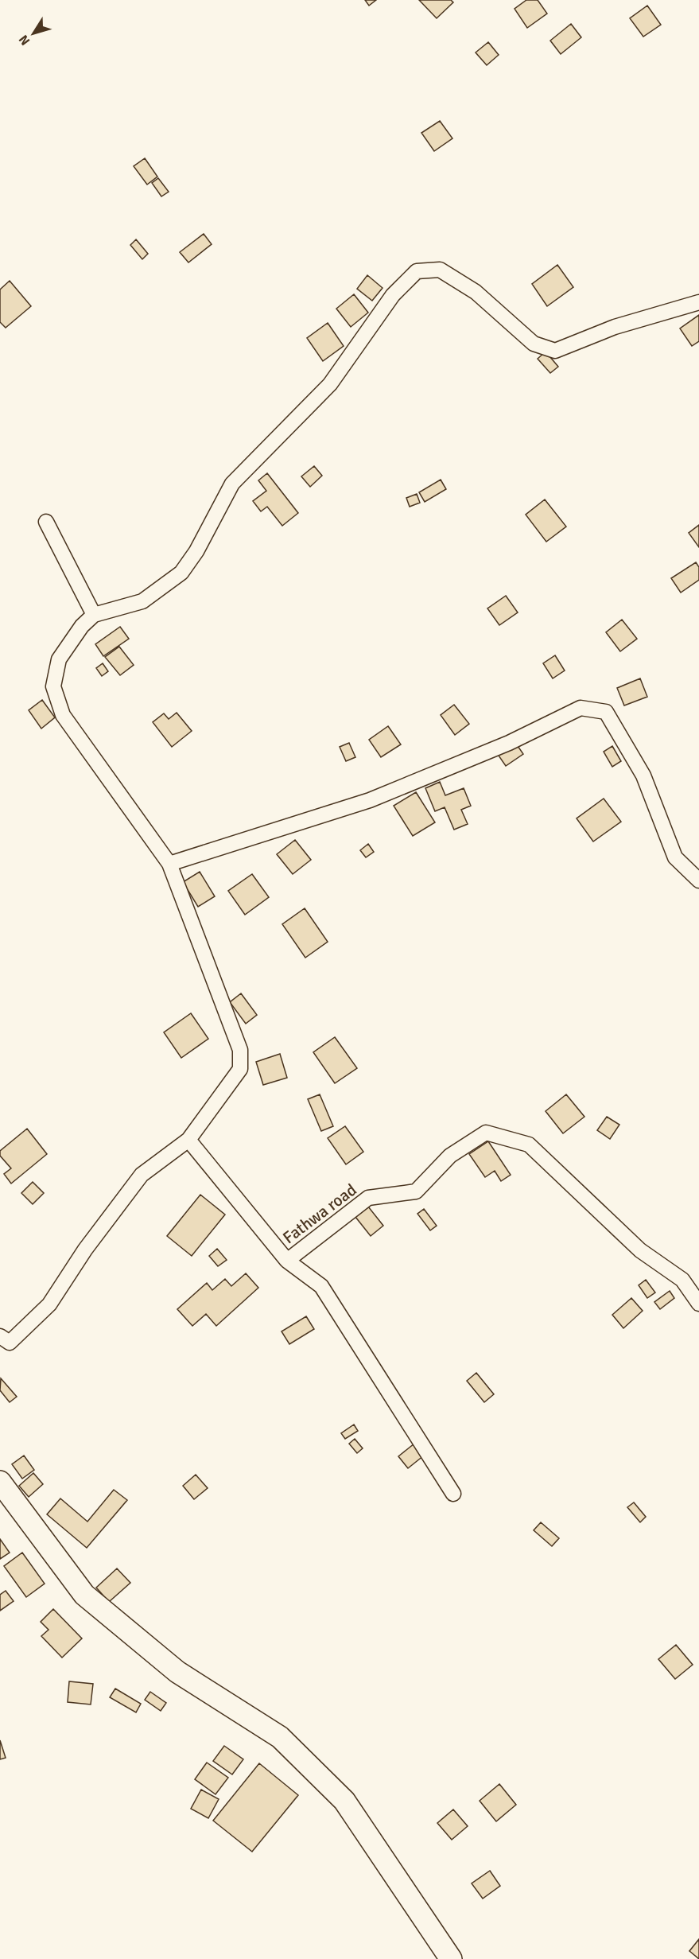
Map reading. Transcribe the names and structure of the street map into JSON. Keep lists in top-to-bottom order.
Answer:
{
  "streets": {
    "street": ["Fathwa road"]
  },
  "north": "bottom left"
}
